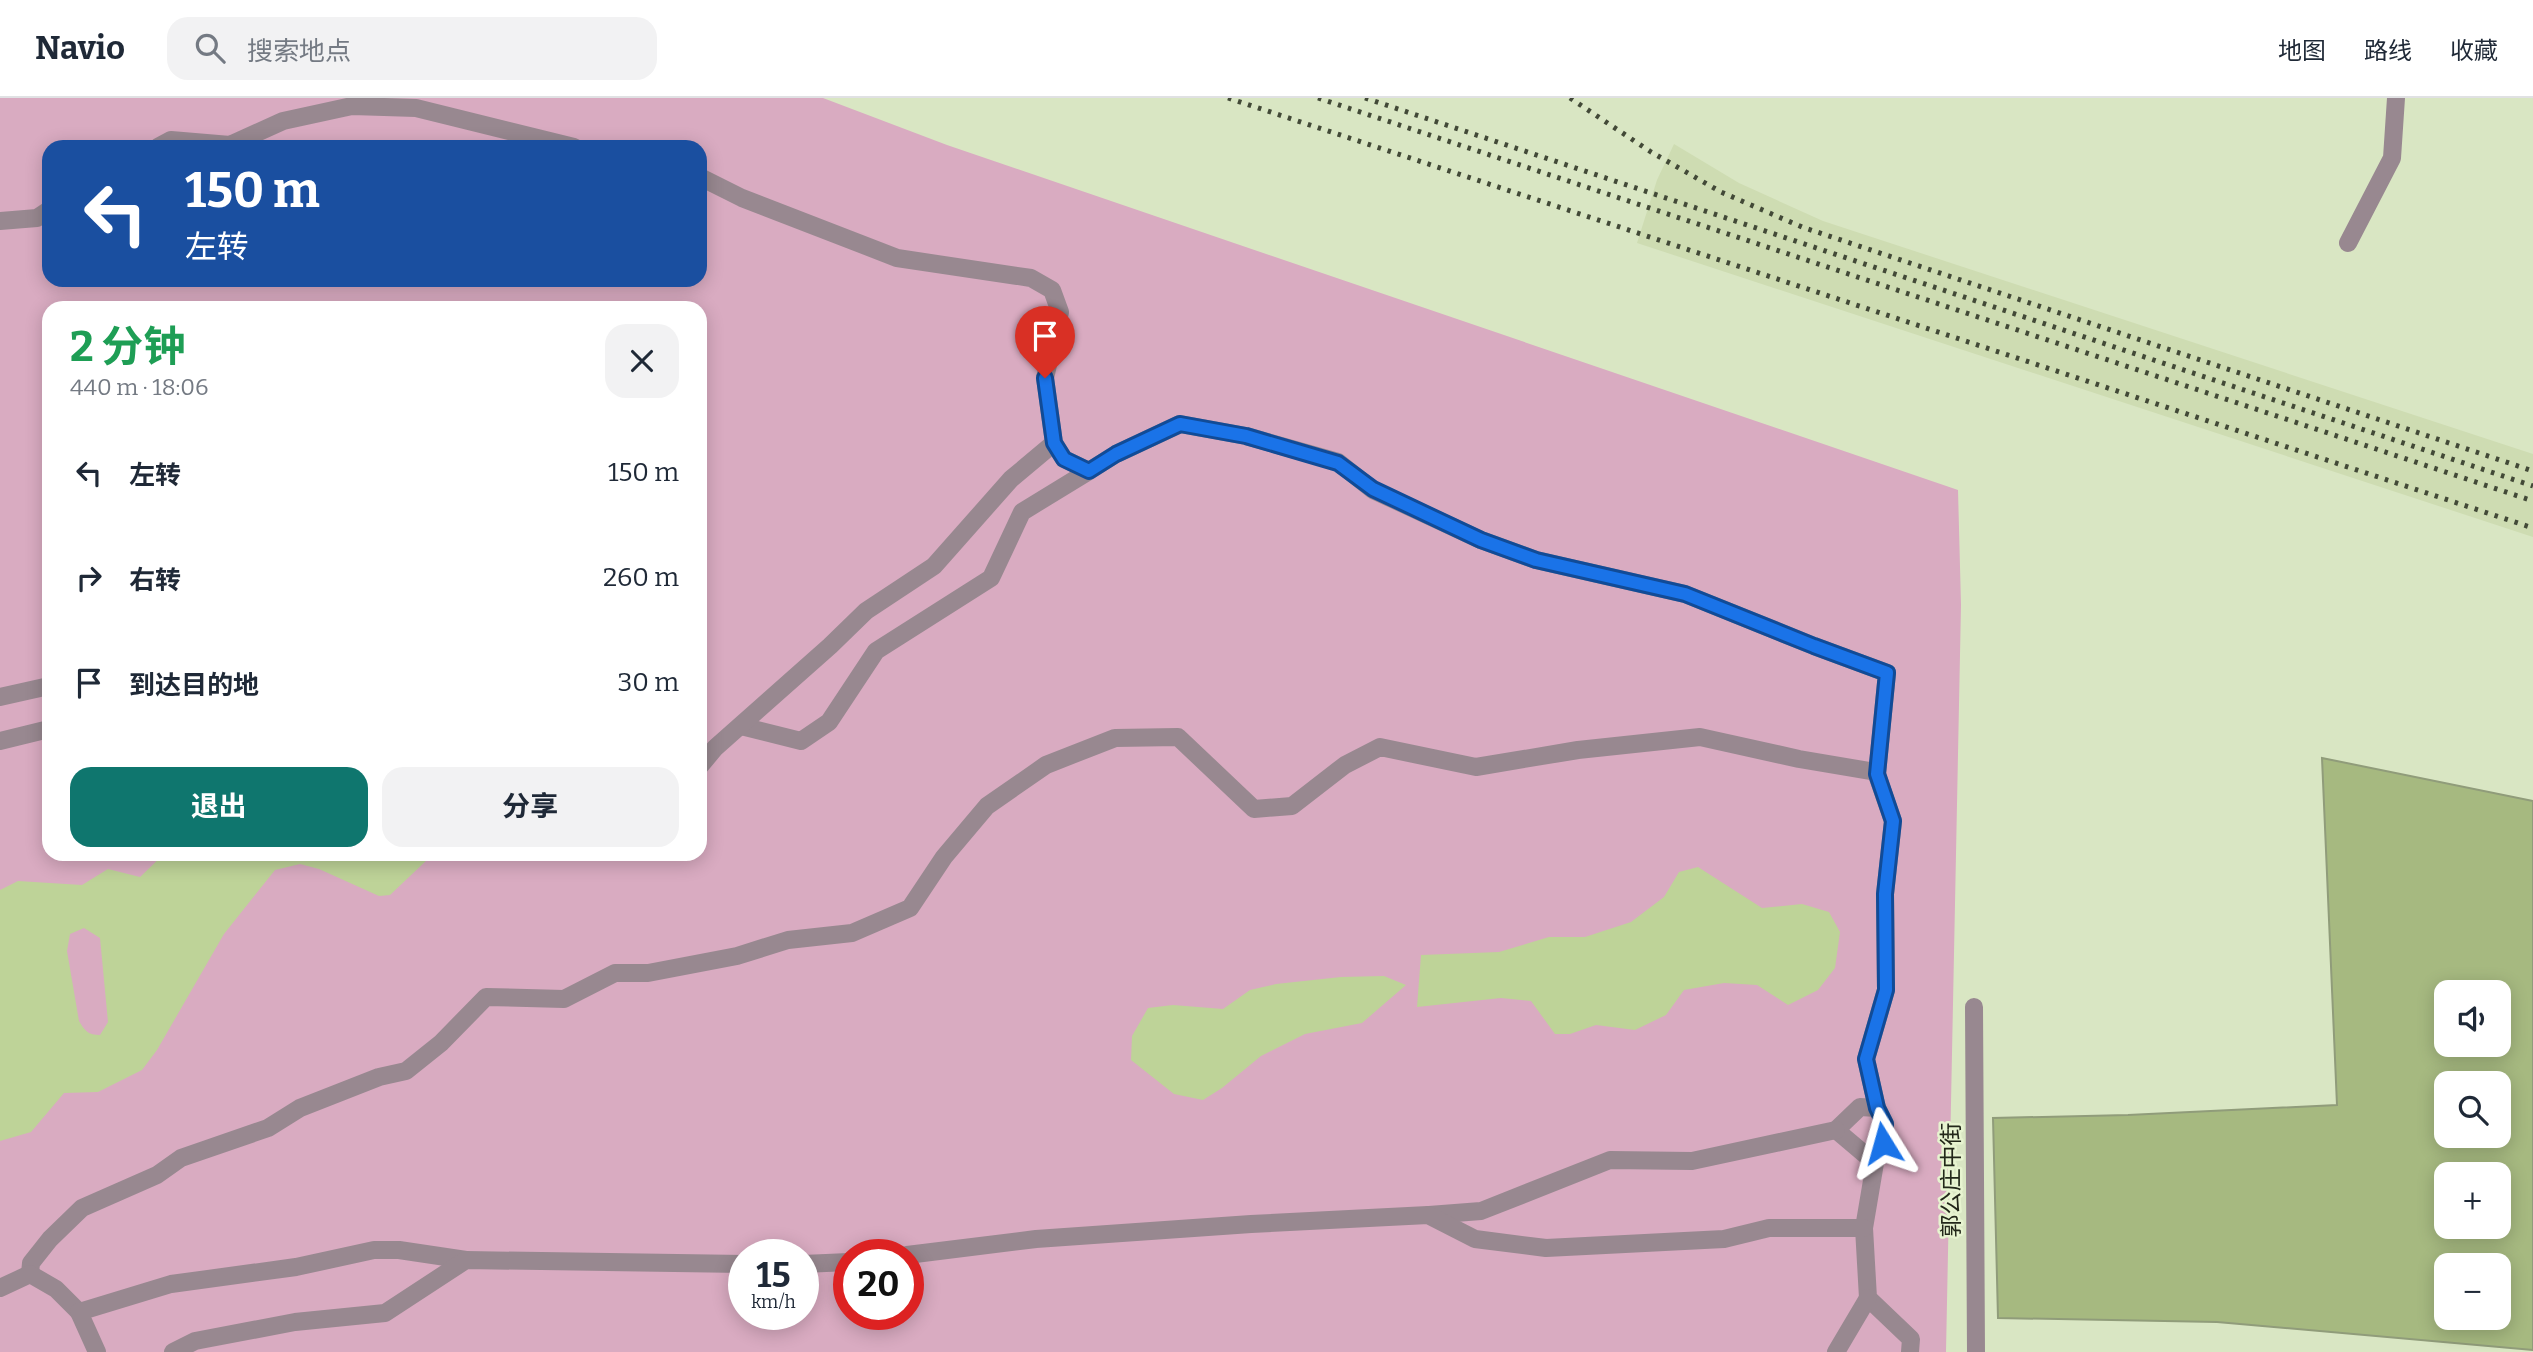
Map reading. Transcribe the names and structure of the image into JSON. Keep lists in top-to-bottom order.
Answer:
{
  "streets": {
    "street": ["郭公庄中街"]
  },
  "page": {
    "header": "Navio",
    "search": "搜索地点",
    "nav": ["地图", "路线", "收藏"],
    "turn": ["150 m", "左转"],
    "heading": ["2 分钟", "440 m · 18:06"],
    "list": [
      {
        "name": "左转",
        "value": "150 m"
      },
      {
        "name": "右转",
        "value": "260 m"
      },
      {
        "name": "到达目的地",
        "value": "30 m"
      }
    ],
    "buttons": ["退出", "分享"],
    "map_buttons": ["+", "−"],
    "speed": "15 km/h",
    "limit": "20"
  }
}
